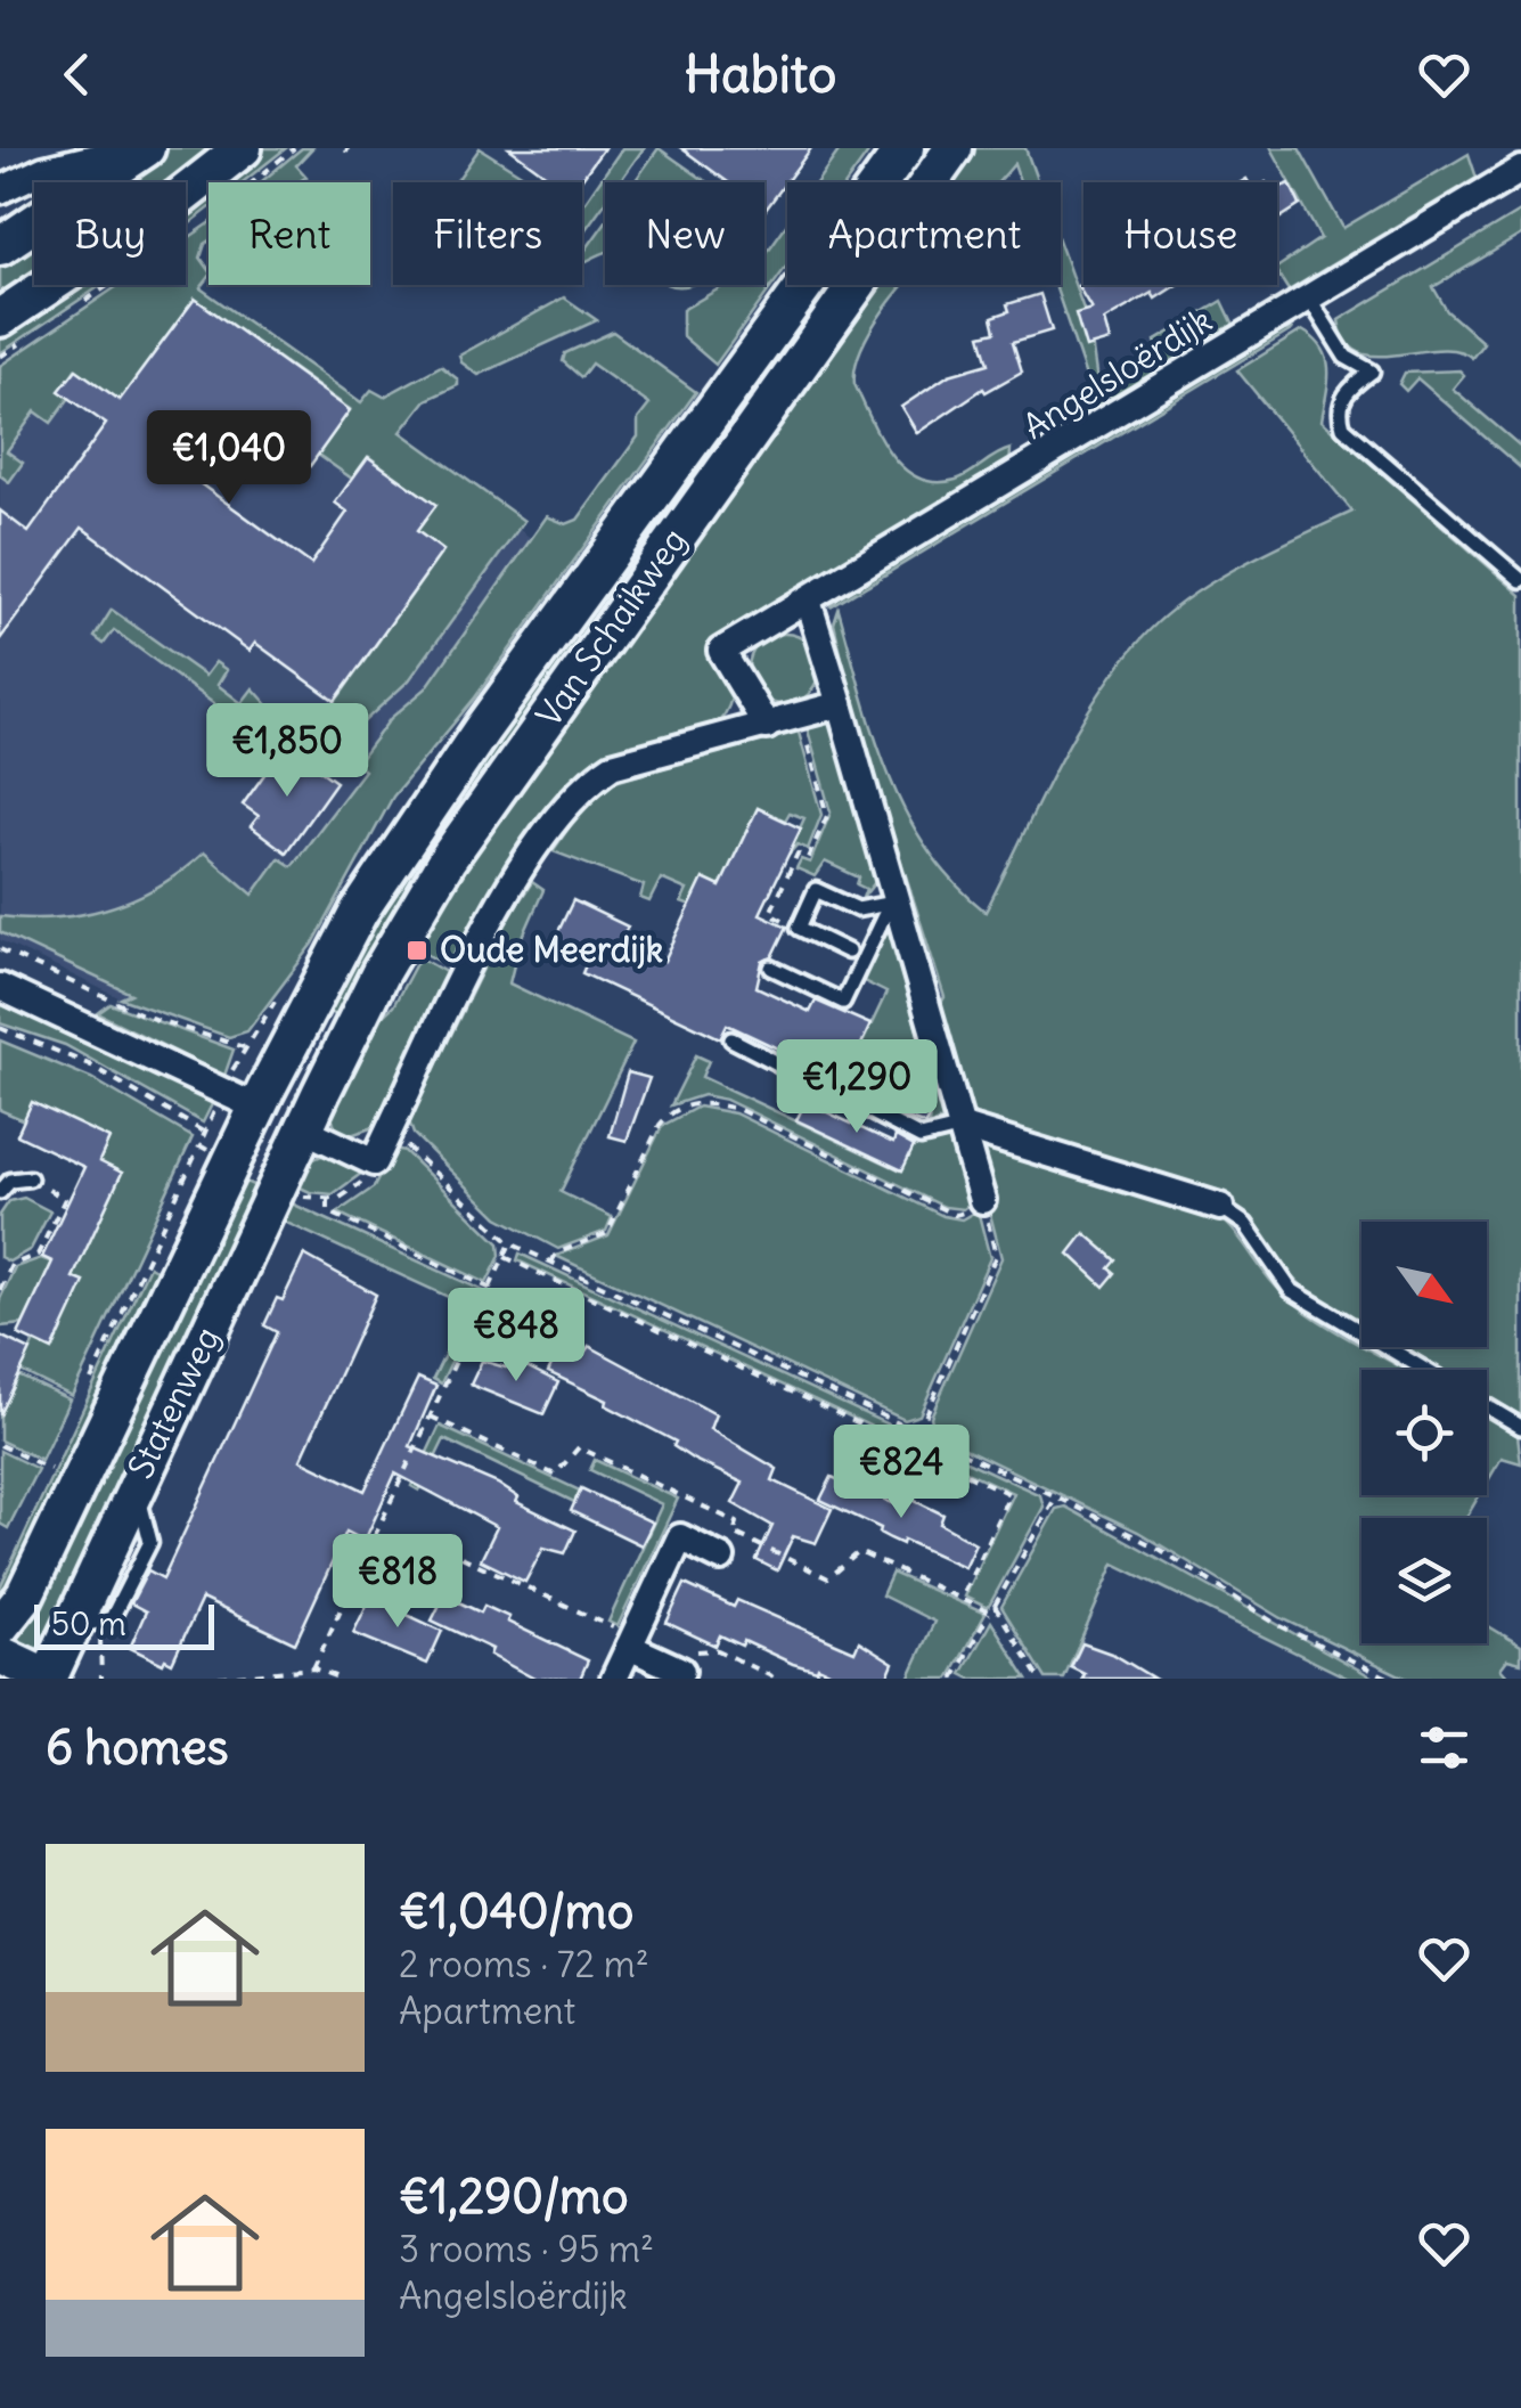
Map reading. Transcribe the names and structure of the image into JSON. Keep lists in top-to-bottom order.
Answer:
{
  "streets": {
    "street": ["Angelsloërdijk", "Van Schaikweg", "Statenweg"]
  },
  "crossings": [
    ["Van Schaikweg", "Statenweg"]
  ],
  "places": {
    "transit": ["Oude Meerdijk"]
  },
  "scale_bar": "50 m",
  "north": "bottom right",
  "page": {
    "header": "Habito",
    "chip": [
      "Buy",
      "Rent",
      "Filters",
      "New",
      "Apartment",
      "House"
    ],
    "price": [
      "€1,040",
      "€1,850",
      "€1,290",
      "€848",
      "€824",
      "€818"
    ],
    "scale": "50 m",
    "heading": "6 homes",
    "list": [
      {
        "name": "€1,040/mo",
        "note": "2 rooms · 72 m² · Apartment"
      },
      {
        "name": "€1,290/mo",
        "note": "3 rooms · 95 m² · Angelsloërdijk"
      }
    ]
  }
}
